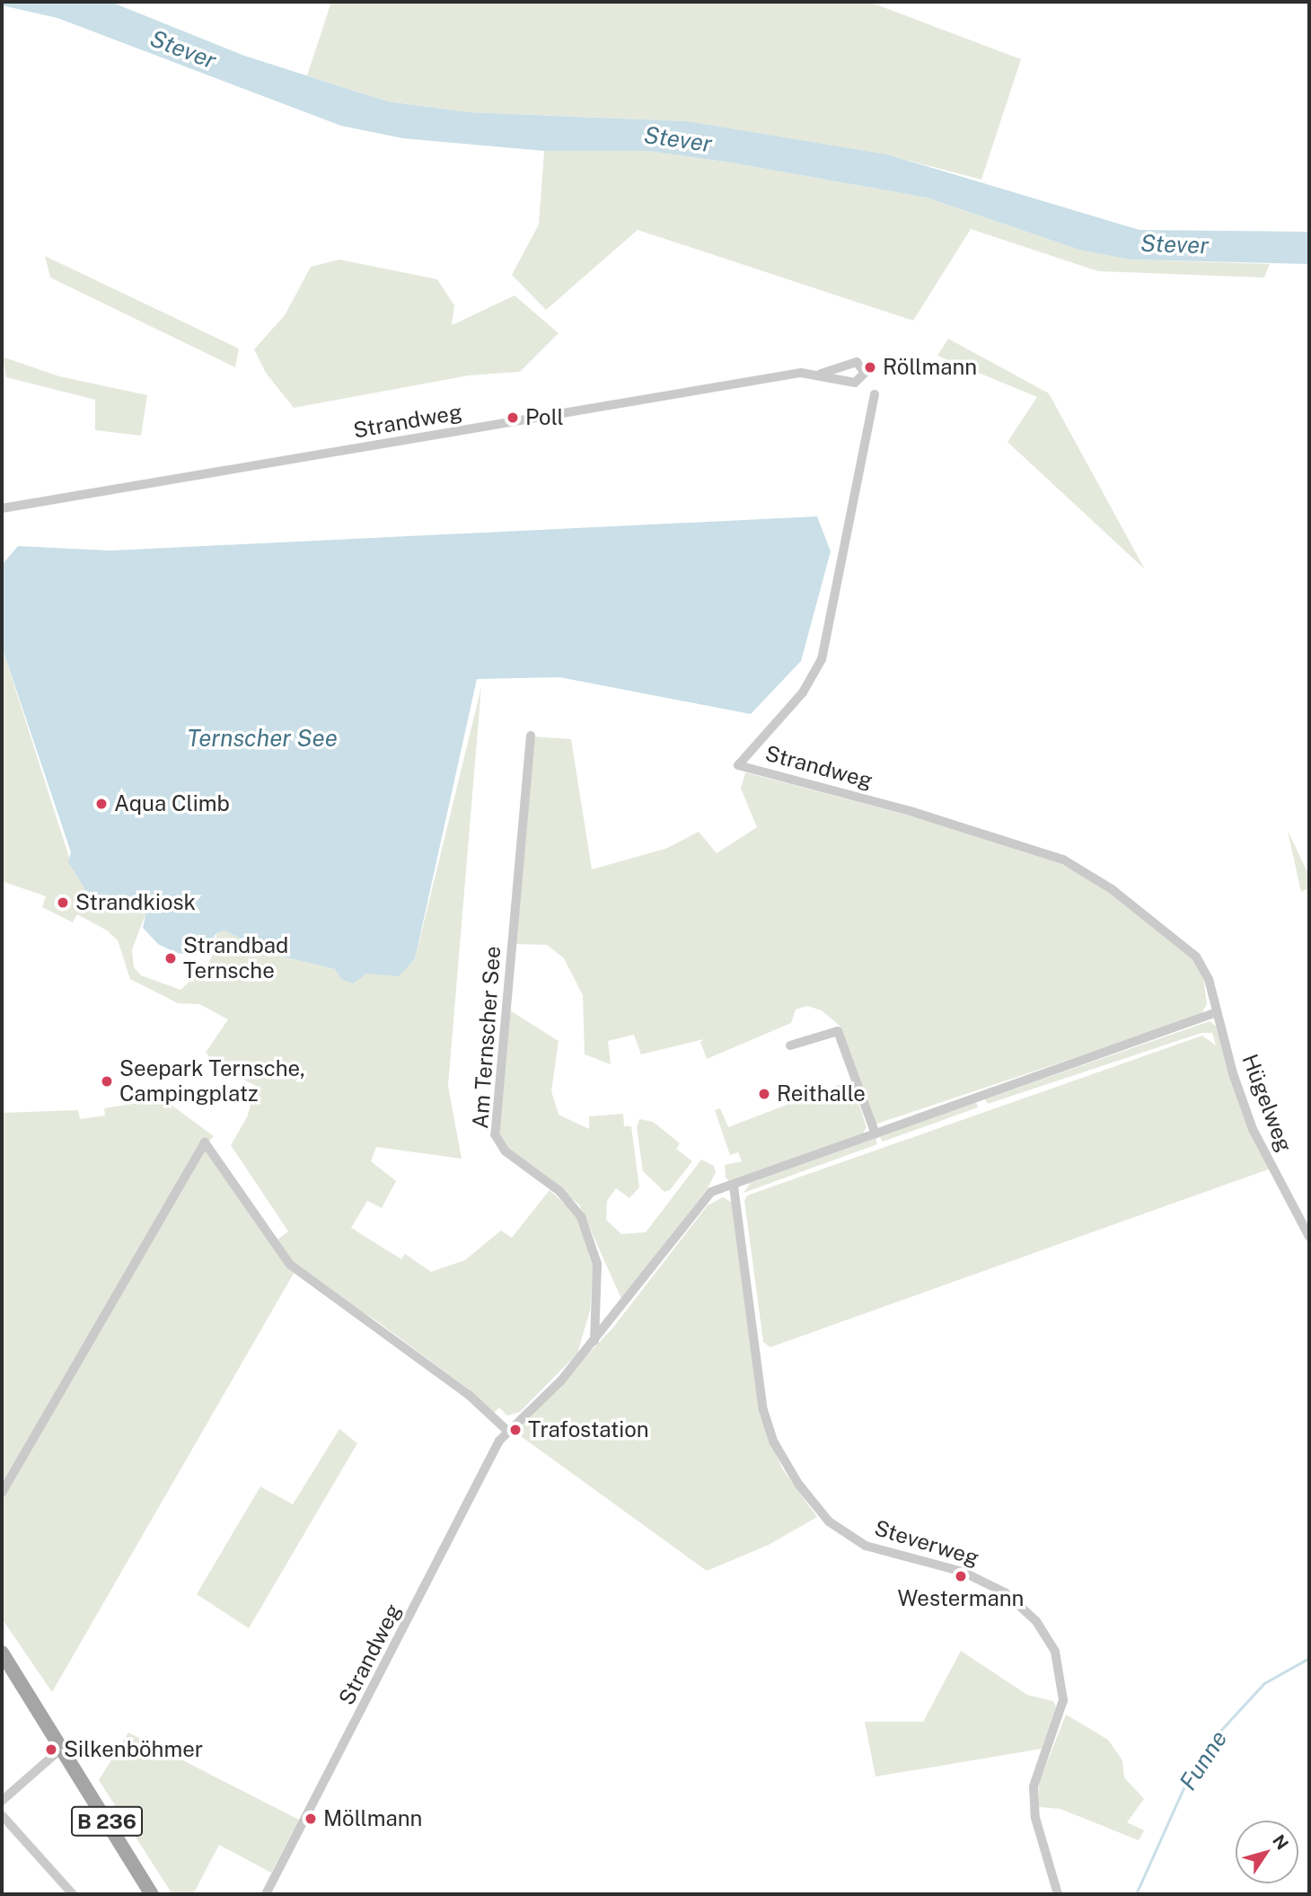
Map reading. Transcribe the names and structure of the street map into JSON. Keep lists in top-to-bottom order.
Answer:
{
  "streets": {
    "main road": ["B 236"],
    "street": [
      "Strandweg",
      "Am Ternscher See",
      "Hügelweg",
      "Steverweg"
    ]
  },
  "crossings": [
    ["Strandweg", "Am Ternscher See"],
    ["Strandweg", "Hügelweg"],
    ["Strandweg", "Steverweg"]
  ],
  "water": ["Stever", "Ternscher See", "Funne"],
  "places": [
    "Röllmann",
    "Poll",
    "Aqua Climb",
    "Strandkiosk",
    "Strandbad Ternsche",
    "Seepark Ternsche, Campingplatz",
    "Reithalle",
    "Trafostation",
    "Westermann",
    "Silkenböhmer",
    "Möllmann"
  ],
  "north": "top right"
}
